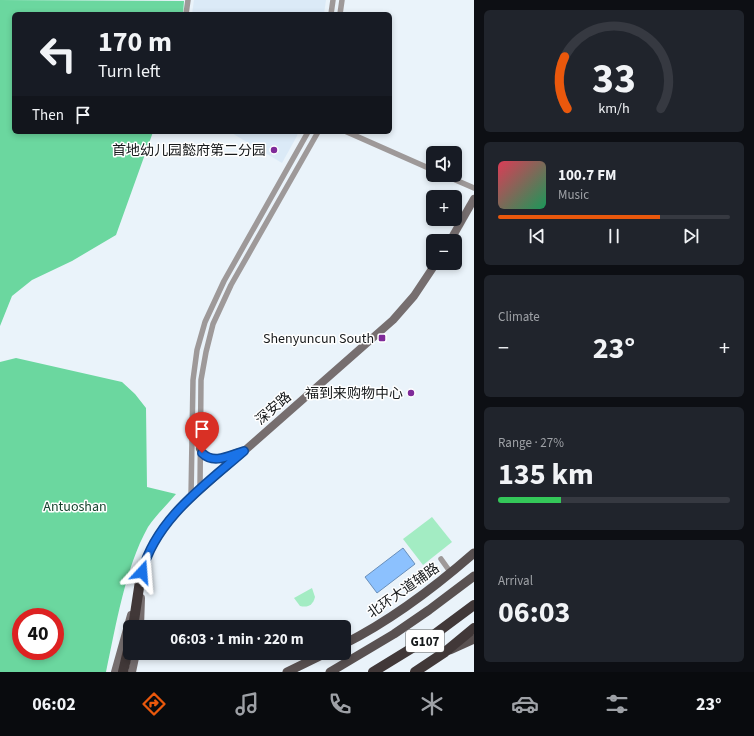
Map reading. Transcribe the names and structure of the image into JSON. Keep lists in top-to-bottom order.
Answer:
{
  "streets": {
    "highway": ["G107"],
    "main road": ["北环大道辅路"],
    "street": ["深安路"]
  },
  "parks": ["Antuoshan"],
  "places": {
    "other": ["首地幼儿园懿府第二分园", "福到来购物中心"],
    "transit": ["Shenyuncun South"]
  },
  "page": {
    "turn": ["170 m", "Turn left"],
    "then": "Then",
    "map_buttons": ["+", "−"],
    "song": ["100.7 FM", "Music"],
    "tile": [
      "Climate",
      ["Range · 27%", "135 km"],
      ["Arrival", "06:03"]
    ],
    "heat": ["−", "23°", "+"],
    "limit": "40",
    "trip": "06:03 · 1 min · 220 m",
    "tabs": ["06:02", "23°"],
    "gauge": ["33", "km/h"]
  }
}
